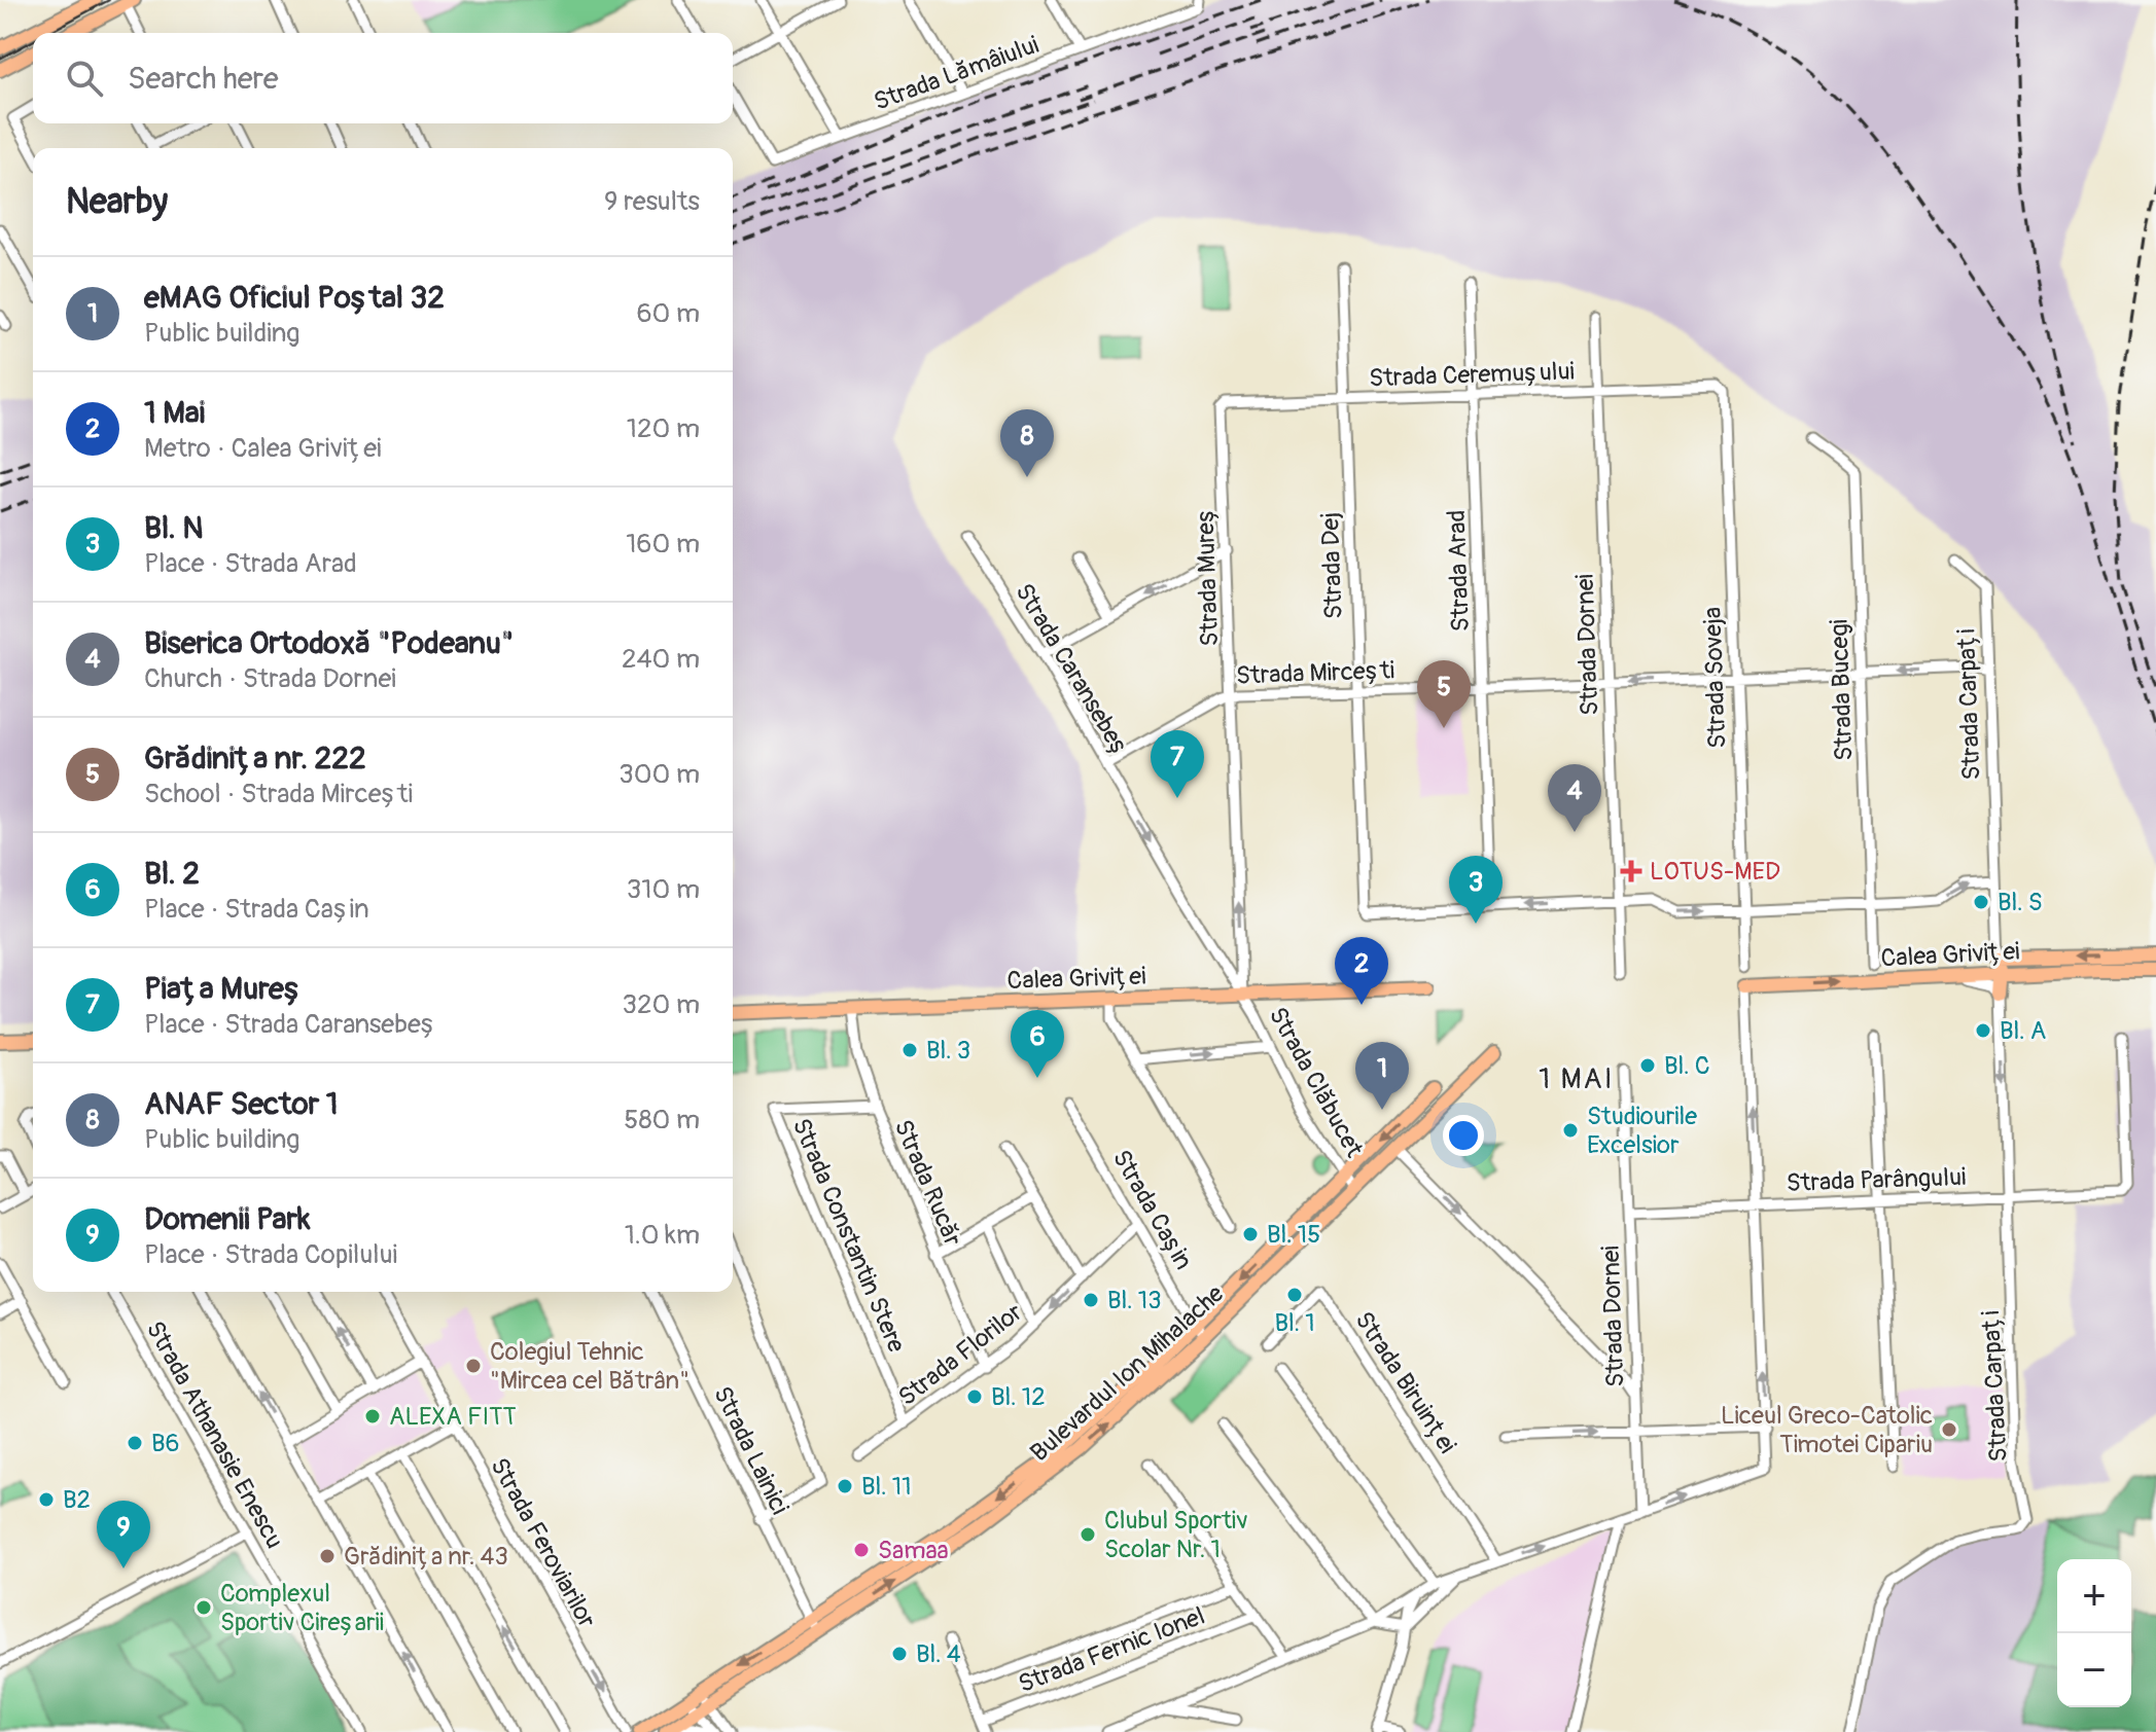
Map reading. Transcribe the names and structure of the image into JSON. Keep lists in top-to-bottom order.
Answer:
{
  "streets": {
    "main road": ["Calea Griviței", "Bulevardul Ion Mihalache"],
    "street": [
      "Strada Lămâiului",
      "Strada Ceremușului",
      "Strada Dej",
      "Strada Arad",
      "Strada Mureș",
      "Strada Dornei",
      "Strada Caransebeș",
      "Strada Mircești",
      "Strada Soveja",
      "Strada Bucegi",
      "Strada Carpați",
      "Strada Clăbucet",
      "Strada Parângului",
      "Strada Rucăr",
      "Strada Cașin",
      "Strada Constantin Stere",
      "Strada Florilor",
      "Strada Biruinței",
      "Strada Athanasie Enescu",
      "Strada Lainici",
      "Strada Feroviarilor",
      "Strada Fernic Ionel"
    ]
  },
  "crossings": [
    ["Strada Ceremușului", "Strada Dej"],
    ["Strada Ceremușului", "Strada Arad"],
    ["Strada Ceremușului", "Strada Mureș"],
    ["Strada Ceremușului", "Strada Dornei"],
    ["Strada Ceremușului", "Strada Soveja"],
    ["Strada Dej", "Strada Arad"],
    ["Strada Dej", "Strada Mircești"],
    ["Strada Arad", "Strada Mircești"],
    ["Strada Mureș", "Strada Caransebeș"],
    ["Strada Mureș", "Strada Mircești"],
    ["Strada Mureș", "Calea Griviței"],
    ["Strada Mureș", "Strada Clăbucet"],
    ["Strada Dornei", "Strada Mircești"],
    ["Strada Dornei", "Strada Parângului"],
    ["Strada Caransebeș", "Strada Mircești"],
    ["Strada Caransebeș", "Calea Griviței"],
    ["Strada Caransebeș", "Strada Clăbucet"],
    ["Strada Mircești", "Strada Soveja"],
    ["Strada Mircești", "Strada Bucegi"],
    ["Strada Mircești", "Strada Carpați"],
    ["Strada Carpați", "Calea Griviței"],
    ["Strada Carpați", "Strada Parângului"],
    ["Calea Griviței", "Strada Clăbucet"],
    ["Calea Griviței", "Strada Rucăr"],
    ["Strada Clăbucet", "Bulevardul Ion Mihalache"],
    ["Strada Rucăr", "Strada Constantin Stere"],
    ["Strada Rucăr", "Strada Florilor"],
    ["Strada Cașin", "Strada Florilor"],
    ["Strada Cașin", "Bulevardul Ion Mihalache"],
    ["Strada Constantin Stere", "Strada Florilor"],
    ["Bulevardul Ion Mihalache", "Strada Lainici"]
  ],
  "one_way": ["Strada Mureș", "Strada Caransebeș"],
  "districts": ["1 MAI"],
  "places": {
    "health": ["LOTUS-MED"],
    "other": [
      "Bl. S",
      "Bl. A",
      "Bl. 3",
      "Bl. C",
      "Studiourile Excelsior",
      "Bl. 15",
      "Bl. 1",
      "Bl. 13",
      "Colegiul Tehnic \"Mircea cel Bătrân\"",
      "Bl. 12",
      "ALEXA FITT",
      "Liceul Greco-Catolic Timotei Cipariu",
      "B6",
      "Bl. 11",
      "B2",
      "Clubul Sportiv Scolar Nr. 1",
      "Samaa",
      "Grădinița nr. 43",
      "Complexul Sportiv Cireșarii",
      "Bl. 4"
    ]
  },
  "page": {
    "search": "Search here",
    "heading": ["Nearby", "9 results"],
    "list": [
      {
        "mark": "1",
        "name": "eMAG Oficiul Poștal 32",
        "note": "Public building",
        "value": "60 m"
      },
      {
        "mark": "2",
        "name": "1 Mai",
        "note": "Metro · Calea Griviței",
        "value": "120 m"
      },
      {
        "mark": "3",
        "name": "Bl. N",
        "note": "Place · Strada Arad",
        "value": "160 m"
      },
      {
        "mark": "4",
        "name": "Biserica Ortodoxă \"Podeanu\"",
        "note": "Church · Strada Dornei",
        "value": "240 m"
      },
      {
        "mark": "5",
        "name": "Grădinița nr. 222",
        "note": "School · Strada Mircești",
        "value": "300 m"
      },
      {
        "mark": "6",
        "name": "Bl. 2",
        "note": "Place · Strada Cașin",
        "value": "310 m"
      },
      {
        "mark": "7",
        "name": "Piața Mureș",
        "note": "Place · Strada Caransebeș",
        "value": "320 m"
      },
      {
        "mark": "8",
        "name": "ANAF Sector 1",
        "note": "Public building",
        "value": "580 m"
      },
      {
        "mark": "9",
        "name": "Domenii Park",
        "note": "Place · Strada Copilului",
        "value": "1.0 km"
      }
    ],
    "pins": [
      "8",
      "5",
      "7",
      "4",
      "3",
      "2",
      "6",
      "1",
      "9"
    ],
    "map_buttons": ["+", "−"]
  }
}
